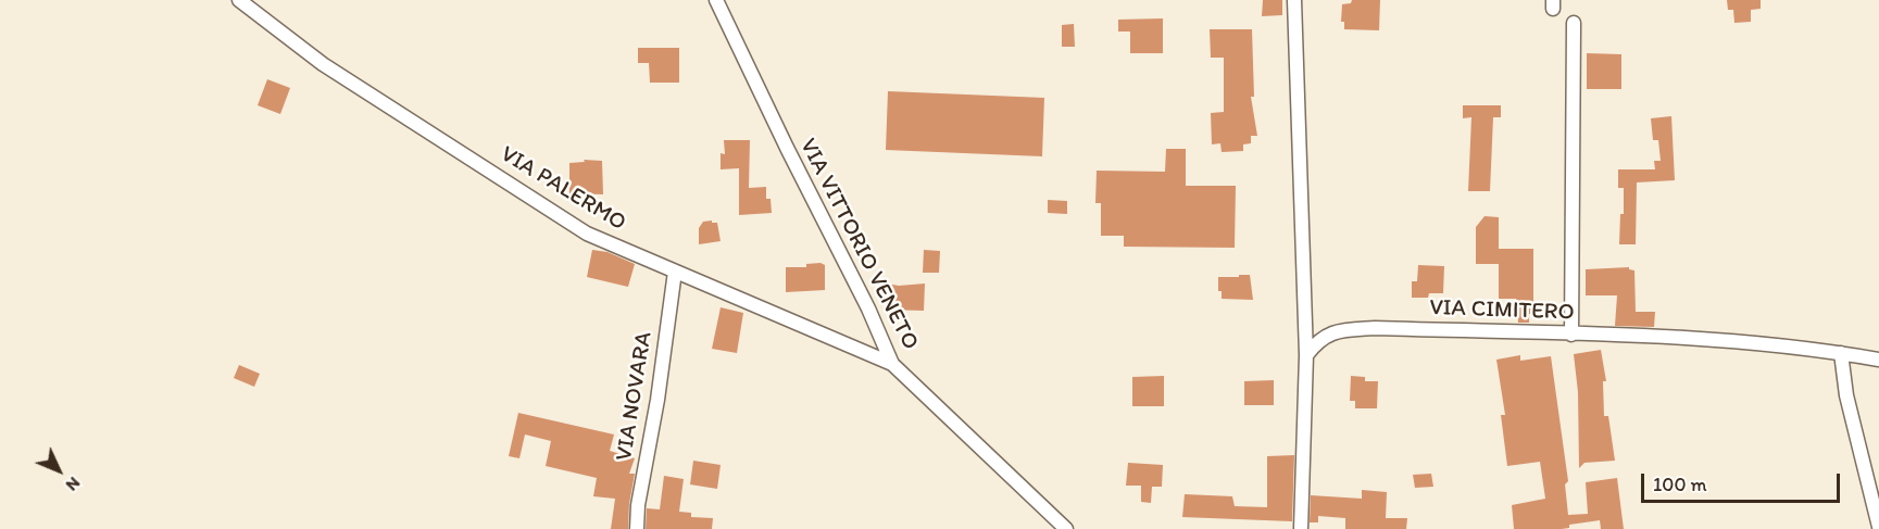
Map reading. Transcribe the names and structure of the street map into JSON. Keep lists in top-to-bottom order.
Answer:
{
  "streets": {
    "street": [
      "VIA PALERMO",
      "VIA VITTORIO VENETO",
      "VIA CIMITERO",
      "VIA NOVARA"
    ]
  },
  "crossings": [
    ["VIA PALERMO", "VIA VITTORIO VENETO"],
    ["VIA PALERMO", "VIA NOVARA"]
  ],
  "scale_bar": "100 m",
  "north": "bottom right"
}
